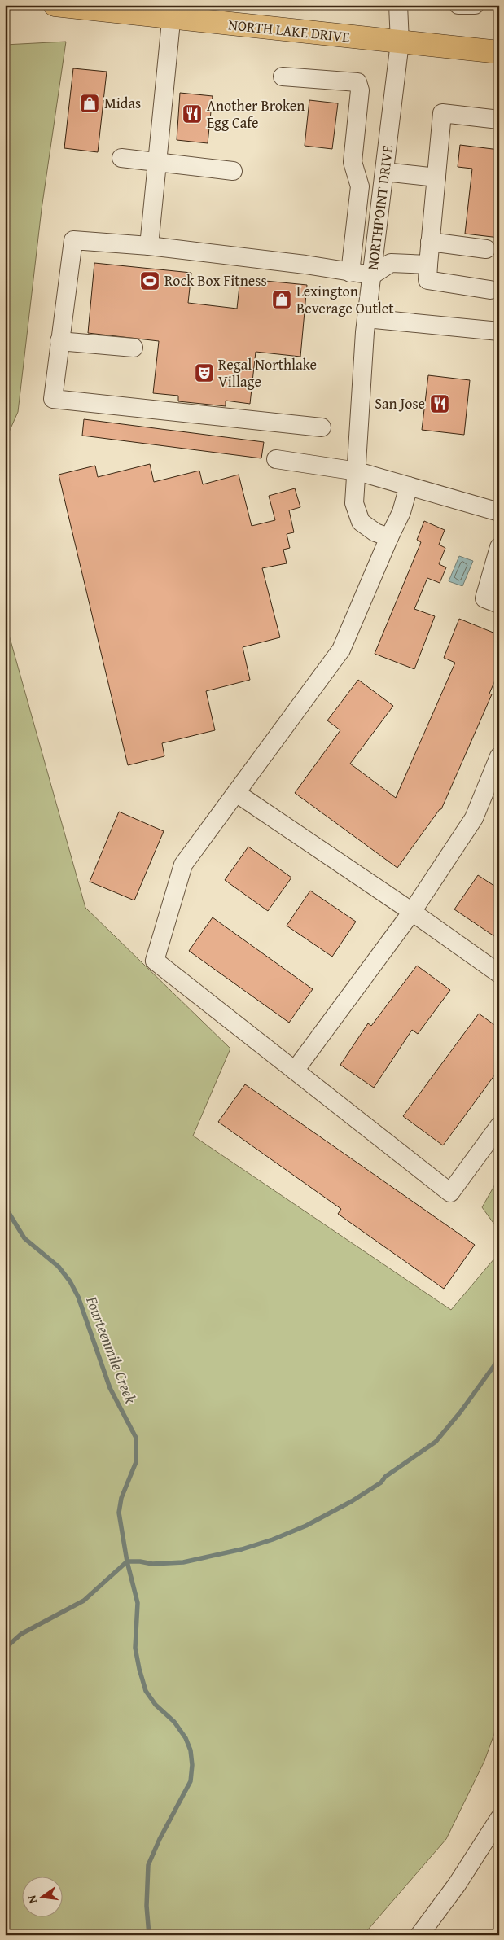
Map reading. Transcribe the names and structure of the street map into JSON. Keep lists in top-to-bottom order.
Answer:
{
  "streets": {
    "main road": ["NORTH LAKE DRIVE"],
    "street": ["NORTHPOINT DRIVE"]
  },
  "crossings": [
    ["NORTH LAKE DRIVE", "NORTHPOINT DRIVE"]
  ],
  "water": ["Fourteenmile Creek"],
  "places": {
    "shop": ["Midas", "Lexington Beverage Outlet"],
    "restaurant": ["Another Broken Egg Cafe", "San Jose"],
    "sports": ["Rock Box Fitness"],
    "theatre": ["Regal Northlake Village"]
  },
  "north": "left"
}
